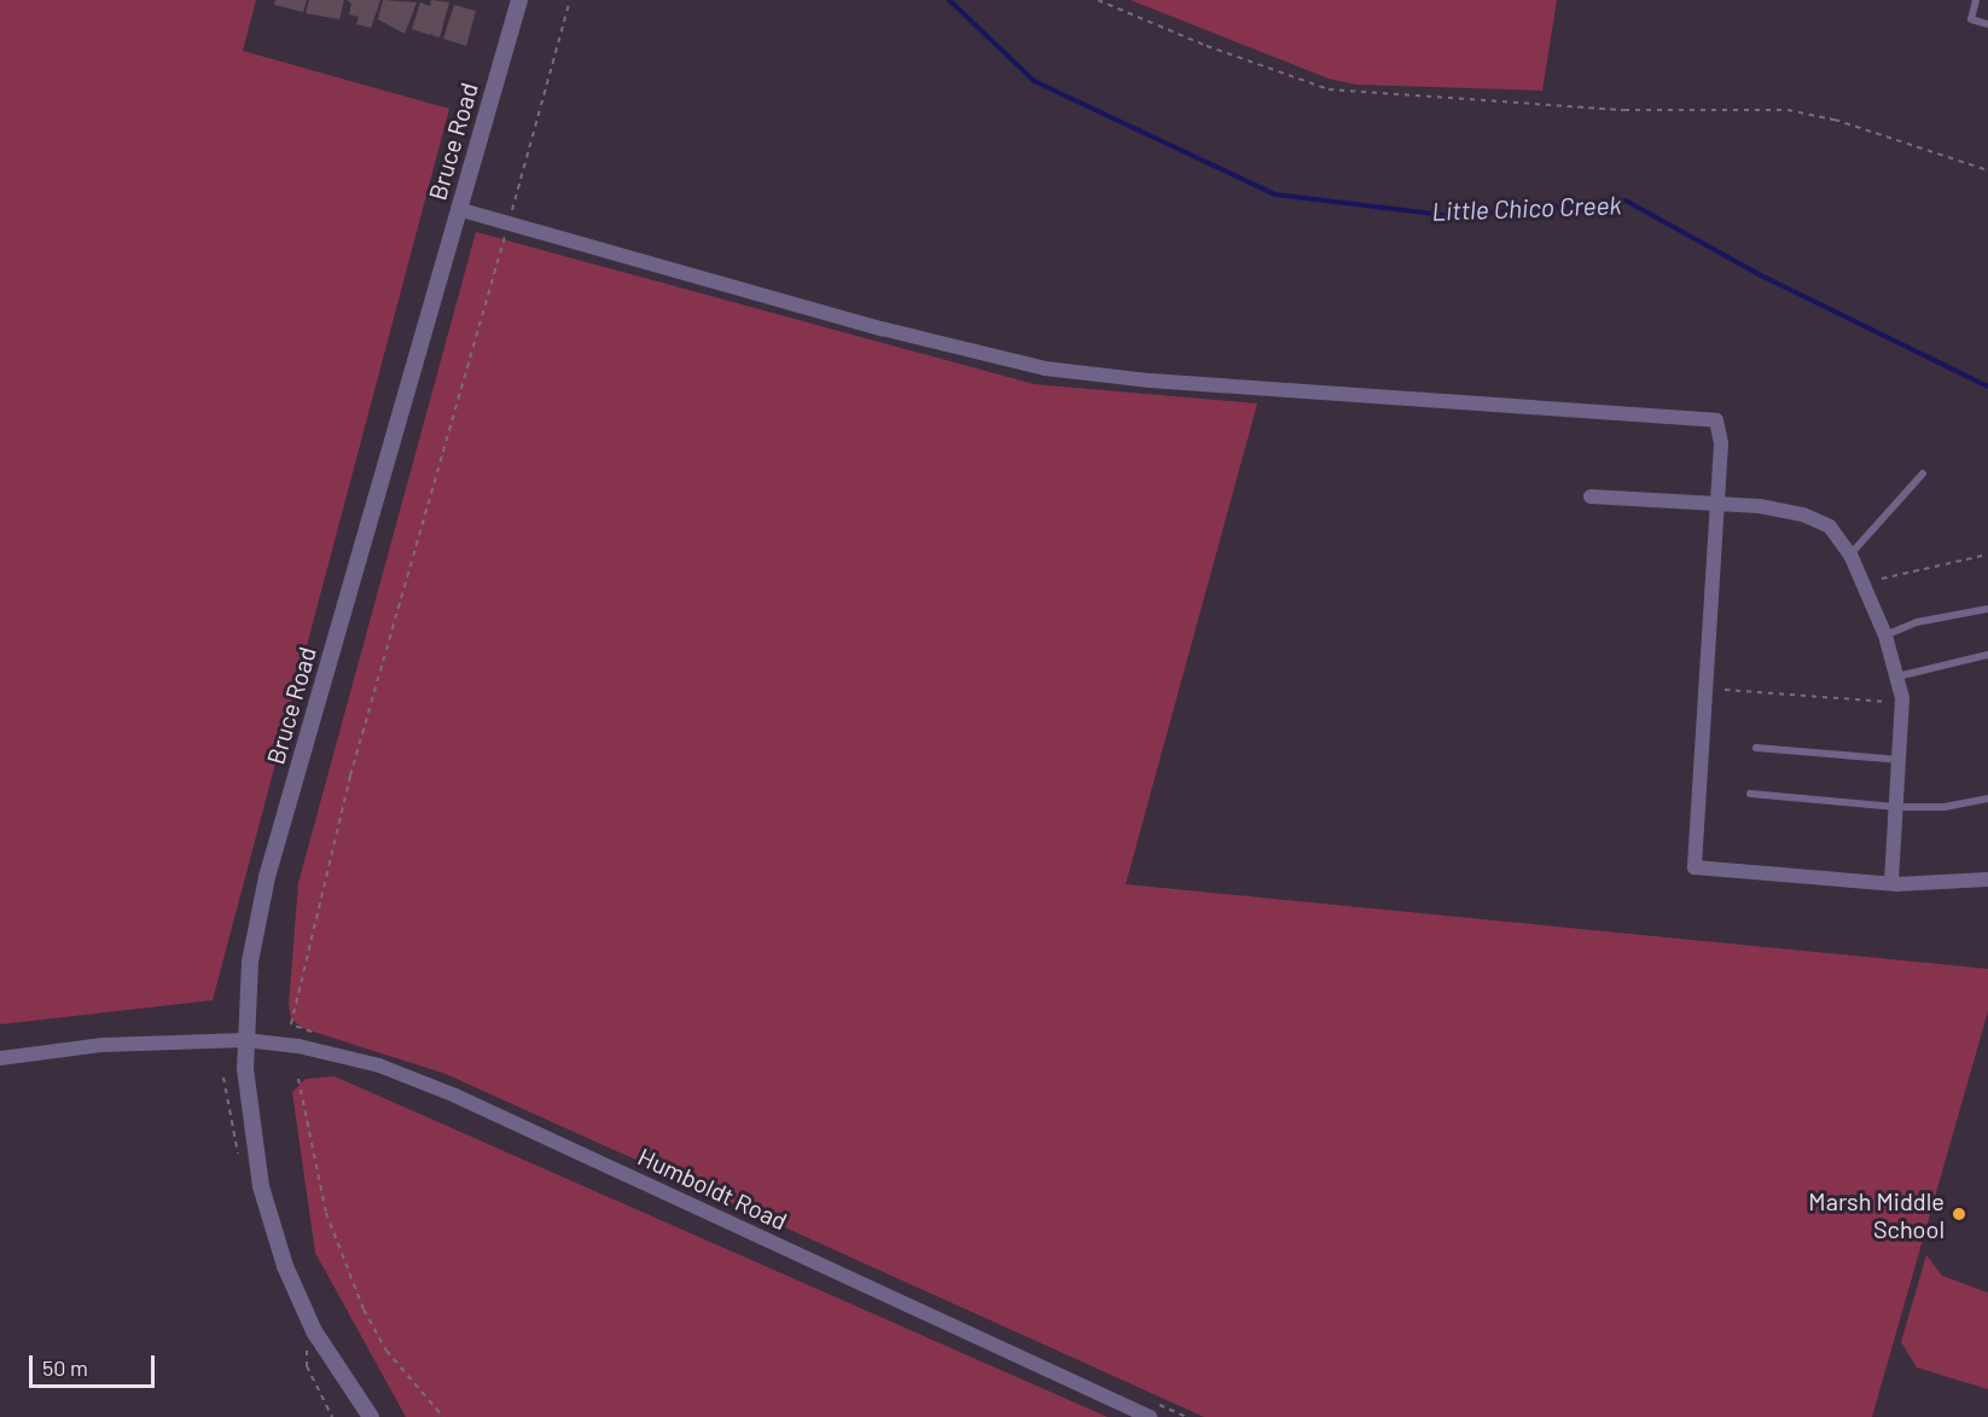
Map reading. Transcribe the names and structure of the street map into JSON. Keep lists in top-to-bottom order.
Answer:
{
  "streets": {
    "street": ["Bruce Road", "Humboldt Road"]
  },
  "crossings": [
    ["Bruce Road", "Humboldt Road"]
  ],
  "water": ["Little Chico Creek"],
  "places": ["Marsh Middle School"],
  "scale_bar": "50 m"
}
